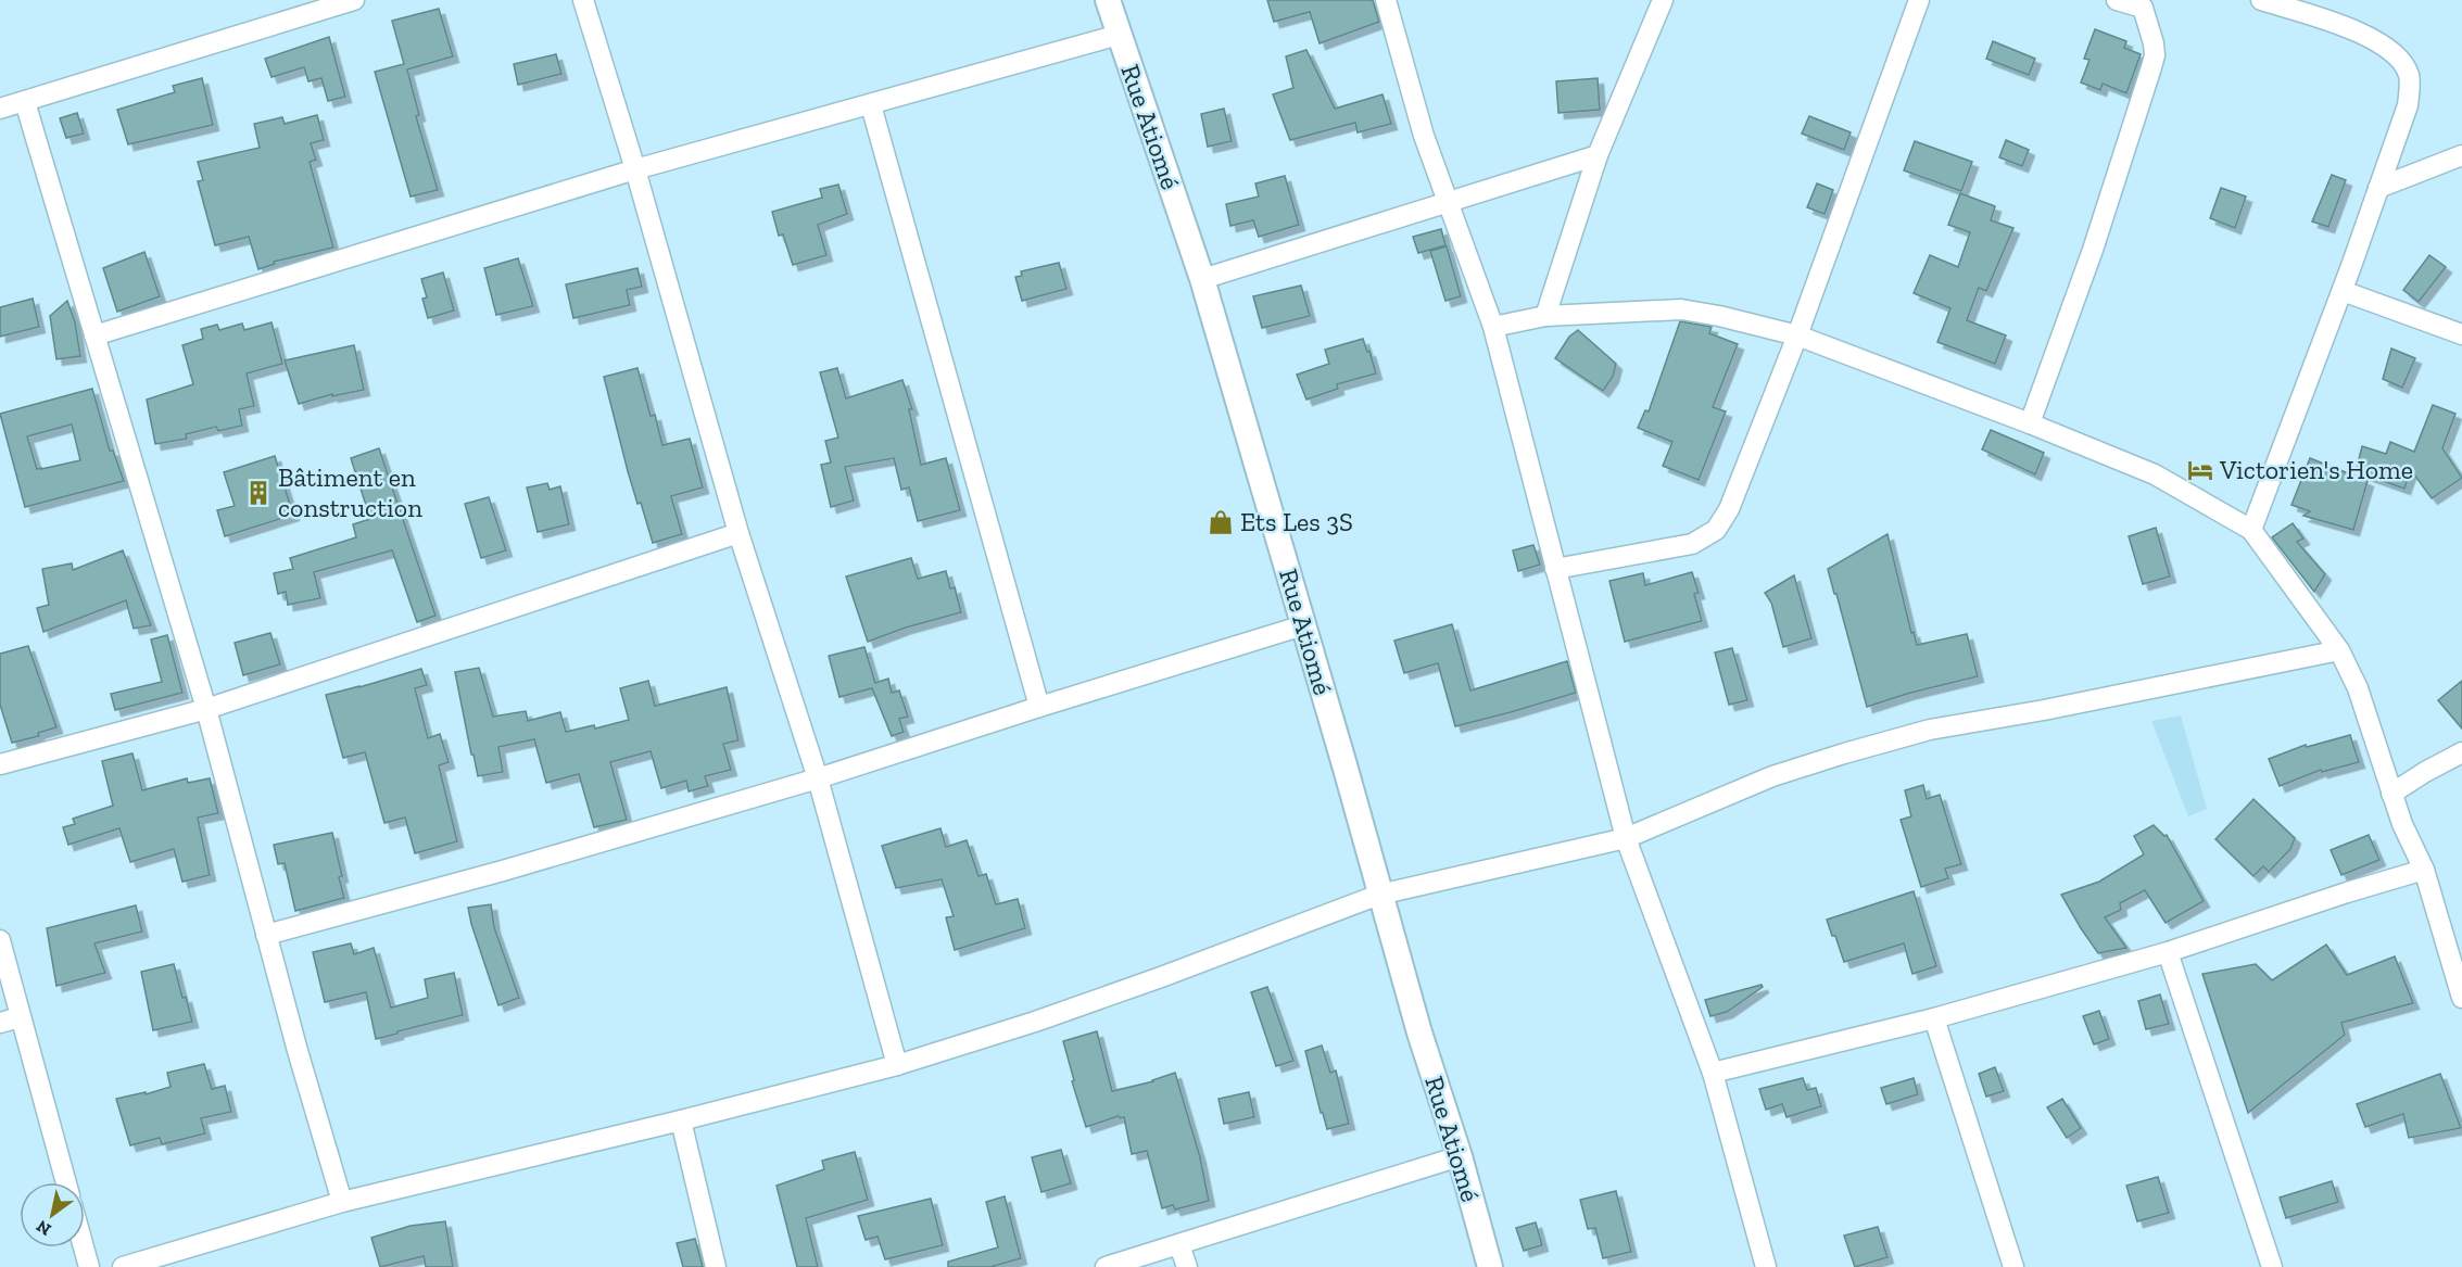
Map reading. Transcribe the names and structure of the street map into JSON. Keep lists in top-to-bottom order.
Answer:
{
  "streets": {
    "street": ["Rue Atiomé"]
  },
  "places": {
    "hotel": ["Victorien's Home"],
    "building": ["Bâtiment en construction"],
    "shop": ["Ets Les 3S"]
  },
  "north": "bottom left"
}
